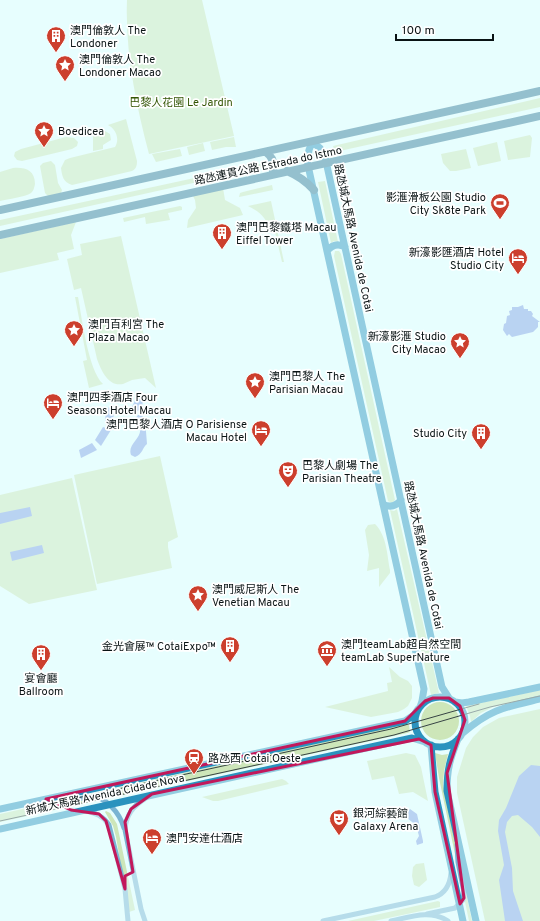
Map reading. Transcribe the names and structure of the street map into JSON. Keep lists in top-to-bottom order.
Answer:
{
  "streets": {
    "main road": ["路氹連貫公路 Estrada do Istmo"],
    "street": ["路氹城大馬路 Avenida de Cotai", "新城大馬路 Avenida Cidade Nova"]
  },
  "crossings": [
    ["路氹連貫公路 Estrada do Istmo", "路氹城大馬路 Avenida de Cotai"],
    ["路氹城大馬路 Avenida de Cotai", "新城大馬路 Avenida Cidade Nova"]
  ],
  "parks": ["巴黎人花園 Le Jardin"],
  "places": {
    "building": [
      "澳門倫敦人 The Londoner",
      "澳門巴黎鐵塔 Macau Eiffel Tower",
      "Studio City",
      "金光會展™ CotaiExpo™",
      "宴會廳 Ballroom"
    ],
    "place": [
      "澳門倫敦人 The Londoner Macao",
      "Boedicea",
      "澳門百利宮 The Plaza Macao",
      "新濠影滙 Studio City Macao",
      "澳門巴黎人 The Parisian Macau",
      "澳門威尼斯人 The Venetian Macau"
    ],
    "sports": ["影滙滑板公園 Studio City Sk8te Park"],
    "hotel": [
      "新濠影匯酒店 Hotel Studio City",
      "澳門四季酒店 Four Seasons Hotel Macau",
      "澳門巴黎人酒店 O Parisiense Macau Hotel",
      "澳門安達仕酒店"
    ],
    "theatre": ["巴黎人劇場 The Parisian Theatre", "銀河綜藝館 Galaxy Arena"],
    "museum": ["澳門teamLab超自然空間 teamLab SuperNature"],
    "station": ["路氹西 Cotai Oeste"]
  },
  "scale_bar": "100 m"
}
